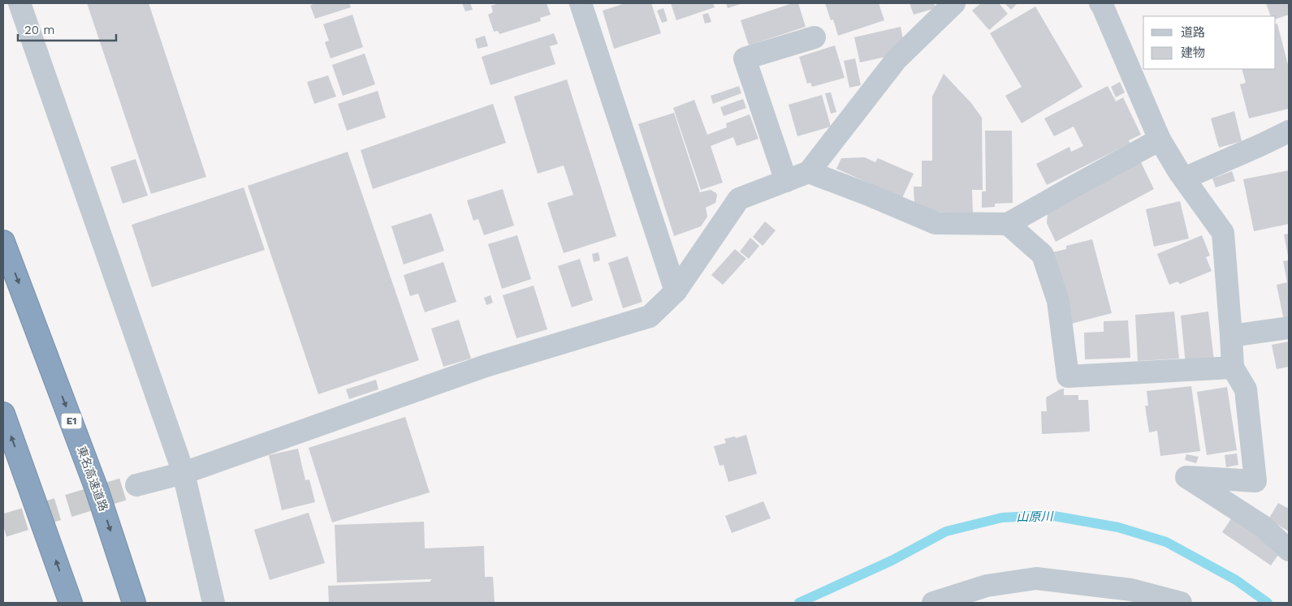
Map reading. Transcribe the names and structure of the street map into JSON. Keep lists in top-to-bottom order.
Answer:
{
  "streets": {
    "highway": ["E1", "東名高速道路"]
  },
  "water": ["山原川"],
  "legend": ["道路", "建物"],
  "scale_bar": "20 m"
}
